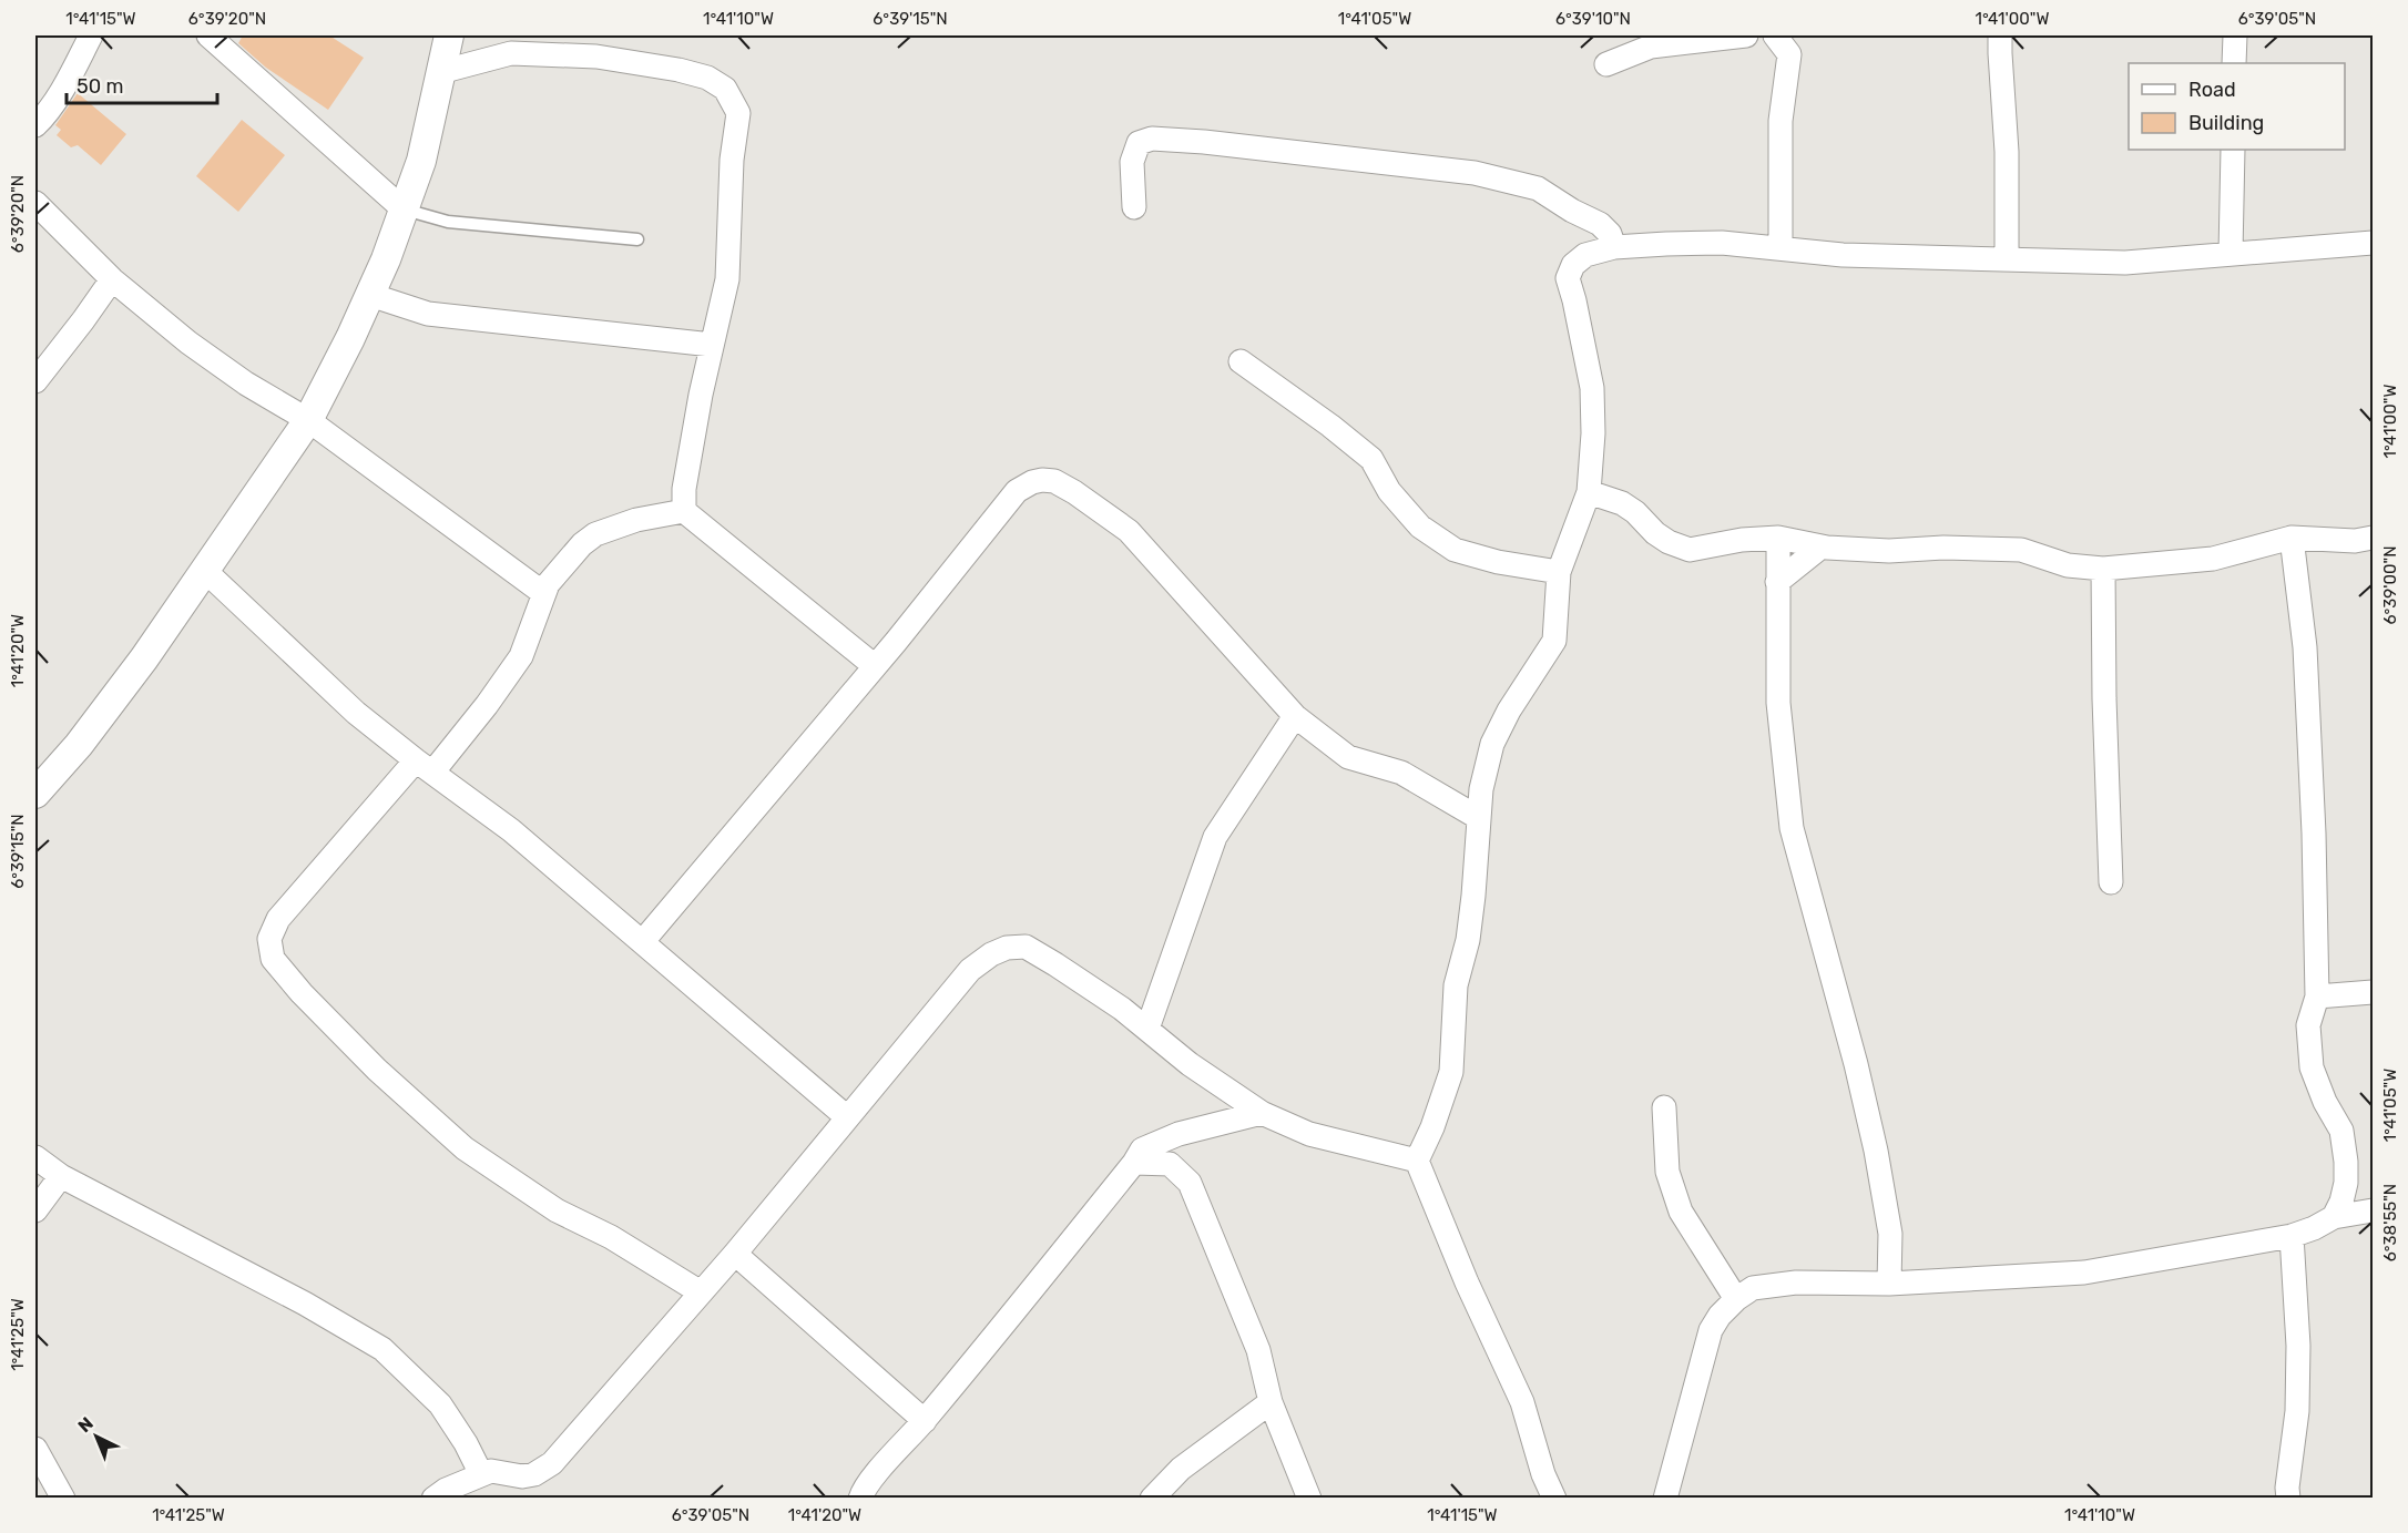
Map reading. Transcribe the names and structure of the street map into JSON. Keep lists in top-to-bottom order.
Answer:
{
  "legend": ["Road", "Building"],
  "scale_bar": "50 m",
  "north": "top left",
  "coordinates": [
    "1°41'15\"W",
    "6°39'20\"N",
    "1°41'10\"W",
    "6°39'15\"N",
    "1°41'05\"W",
    "6°39'10\"N",
    "1°41'00\"W",
    "6°39'05\"N",
    "6°39'00\"N",
    "1°41'20\"W",
    "6°38'55\"N",
    "1°41'25\"W"
  ]
}
